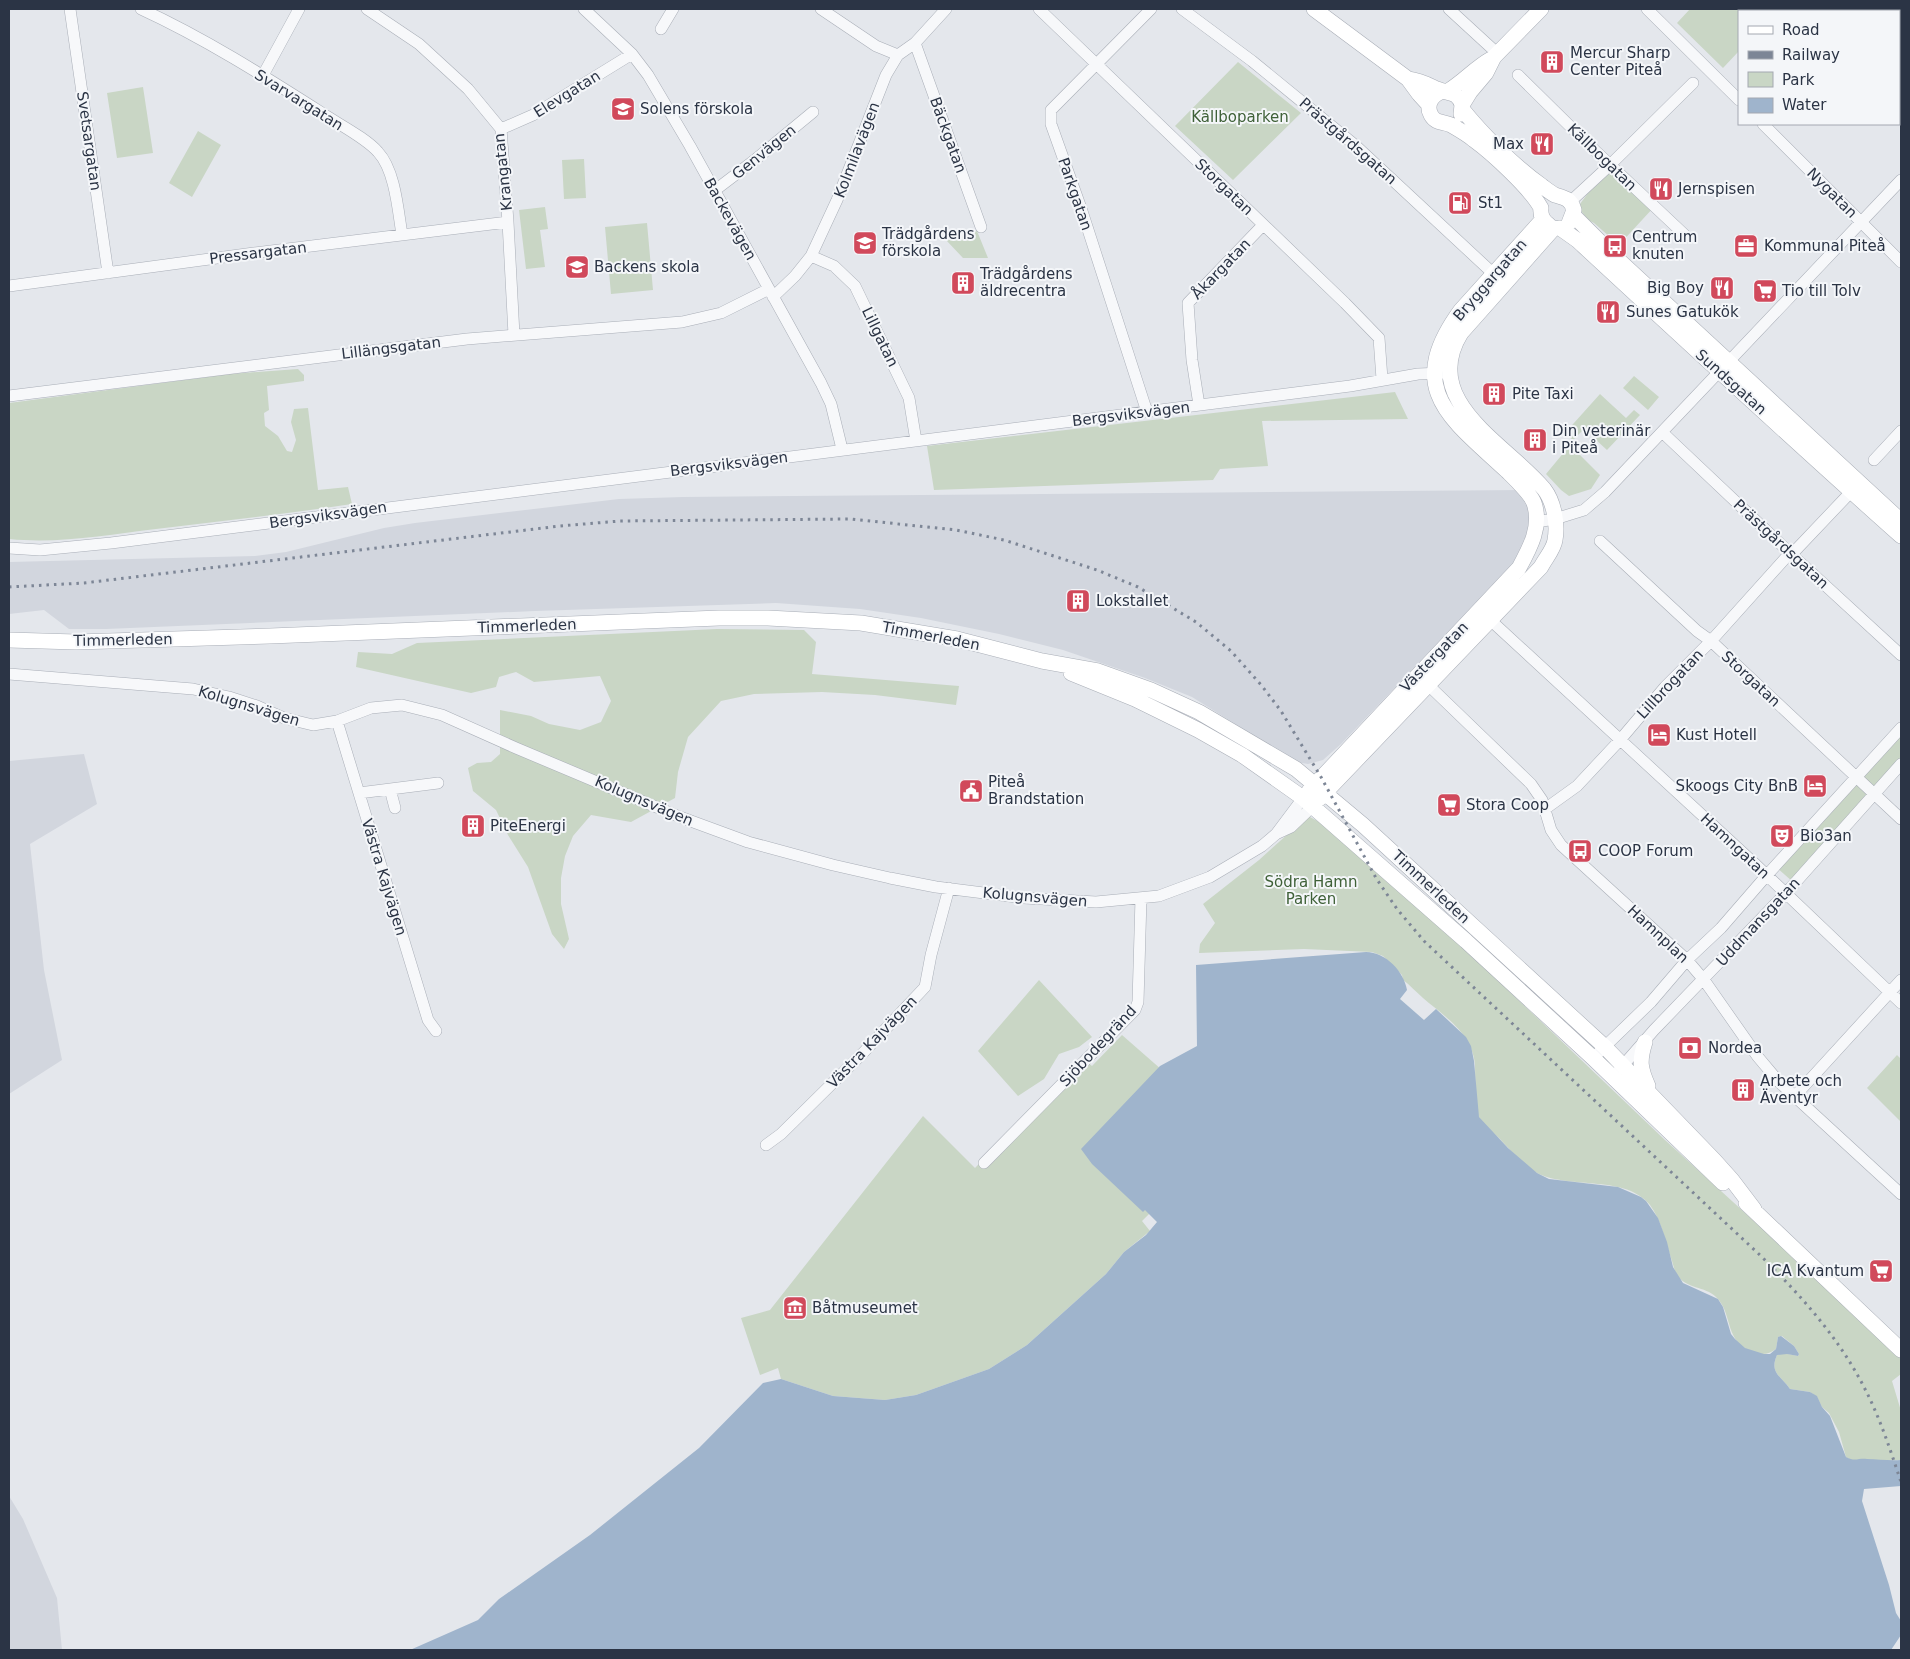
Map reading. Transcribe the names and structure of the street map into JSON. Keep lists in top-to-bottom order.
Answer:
{
  "streets": {
    "main road": [
      "Bryggargatan",
      "Sundsgatan",
      "Timmerleden",
      "Västergatan"
    ],
    "street": [
      "Elevgatan",
      "Svarvargatan",
      "Bäckgatan",
      "Svetsargatan",
      "Prästgårdsgatan",
      "Kolmilavägen",
      "Genvägen",
      "Källbogatan",
      "Krangatan",
      "Storgatan",
      "Nygatan",
      "Parkgatan",
      "Backevägen",
      "Pressargatan",
      "Åkargatan",
      "Lillgatan",
      "Lillängsgatan",
      "Bergsviksvägen",
      "Lillbrogatan",
      "Kolugnsvägen",
      "Hamngatan",
      "Västra Kajvägen",
      "Uddmansgatan",
      "Hamnplan",
      "Sjöbodegränd"
    ]
  },
  "crossings": [
    ["Elevgatan", "Krangatan"],
    ["Elevgatan", "Backevägen"],
    ["Svarvargatan", "Pressargatan"],
    ["Bäckgatan", "Kolmilavägen"],
    ["Svetsargatan", "Pressargatan"],
    ["Prästgårdsgatan", "Bryggargatan"],
    ["Prästgårdsgatan", "Lillbrogatan"],
    ["Kolmilavägen", "Backevägen"],
    ["Kolmilavägen", "Lillgatan"],
    ["Kolmilavägen", "Lillängsgatan"],
    ["Genvägen", "Backevägen"],
    ["Krangatan", "Pressargatan"],
    ["Krangatan", "Lillängsgatan"],
    ["Storgatan", "Parkgatan"],
    ["Storgatan", "Åkargatan"],
    ["Storgatan", "Bergsviksvägen"],
    ["Storgatan", "Lillbrogatan"],
    ["Storgatan", "Uddmansgatan"],
    ["Parkgatan", "Bergsviksvägen"],
    ["Backevägen", "Lillängsgatan"],
    ["Backevägen", "Bergsviksvägen"],
    ["Åkargatan", "Bergsviksvägen"],
    ["Bryggargatan", "Sundsgatan"],
    ["Bryggargatan", "Bergsviksvägen"],
    ["Lillgatan", "Bergsviksvägen"],
    ["Timmerleden", "Västergatan"],
    ["Timmerleden", "Kolugnsvägen"],
    ["Timmerleden", "Uddmansgatan"],
    ["Västergatan", "Kolugnsvägen"],
    ["Västergatan", "Hamngatan"],
    ["Västergatan", "Hamnplan"],
    ["Lillbrogatan", "Hamngatan"],
    ["Lillbrogatan", "Hamnplan"],
    ["Kolugnsvägen", "Västra Kajvägen"],
    ["Kolugnsvägen", "Sjöbodegränd"],
    ["Hamngatan", "Uddmansgatan"],
    ["Uddmansgatan", "Hamnplan"]
  ],
  "parks": ["Källboparken", "Södra Hamn Parken"],
  "places": {
    "building": [
      "Mercur Sharp Center Piteå",
      "Trädgårdens äldrecentra",
      "Pite Taxi",
      "Din veterinär i Piteå",
      "Lokstallet",
      "PiteEnergi",
      "Arbete och Äventyr"
    ],
    "school or university": ["Solens förskola", "Trädgårdens förskola", "Backens skola"],
    "restaurant": [
      "Max",
      "Jernspisen",
      "Big Boy",
      "Sunes Gatukök"
    ],
    "fuel station": ["St1"],
    "bus stop": ["Centrum knuten", "COOP Forum"],
    "office": ["Kommunal Piteå"],
    "supermarket": ["Tio till Tolv", "Stora Coop", "ICA Kvantum"],
    "hotel": ["Kust Hotell", "Skoogs City BnB"],
    "public building": ["Piteå Brandstation"],
    "theatre": ["Bio3an"],
    "bank": ["Nordea"],
    "museum": ["Båtmuseumet"]
  },
  "legend": [
    "Road",
    "Railway",
    "Park",
    "Water"
  ]
}
